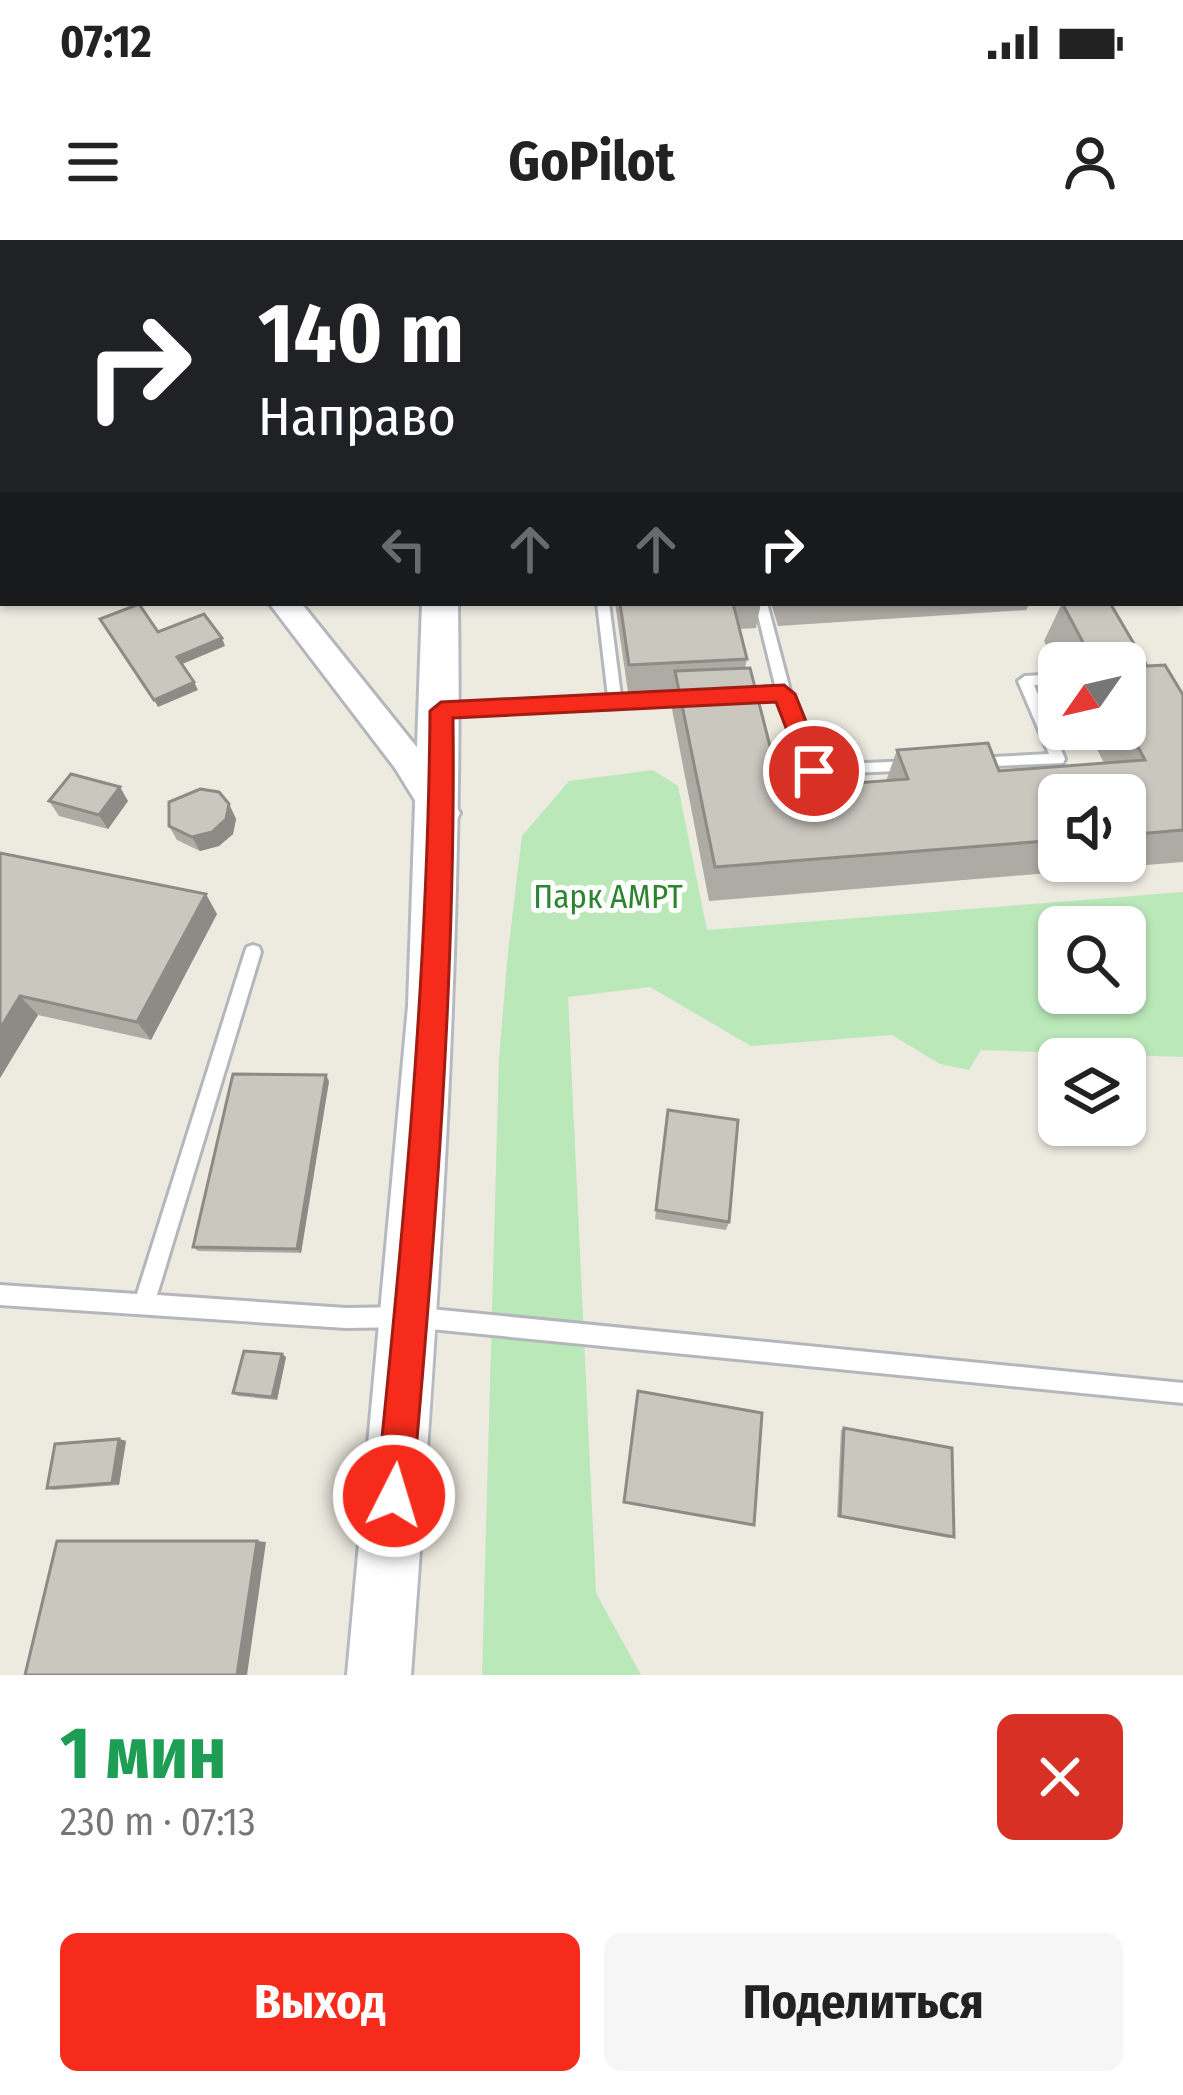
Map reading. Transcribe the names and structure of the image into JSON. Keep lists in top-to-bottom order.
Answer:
{
  "parks": ["Парк АМРТ"],
  "north": "bottom left",
  "page": {
    "status": "07:12",
    "header": "GoPilot",
    "turn": ["140 m", "Направо"],
    "heading": ["1 мин", "230 m · 07:13"],
    "buttons": ["Выход", "Поделиться"]
  }
}
